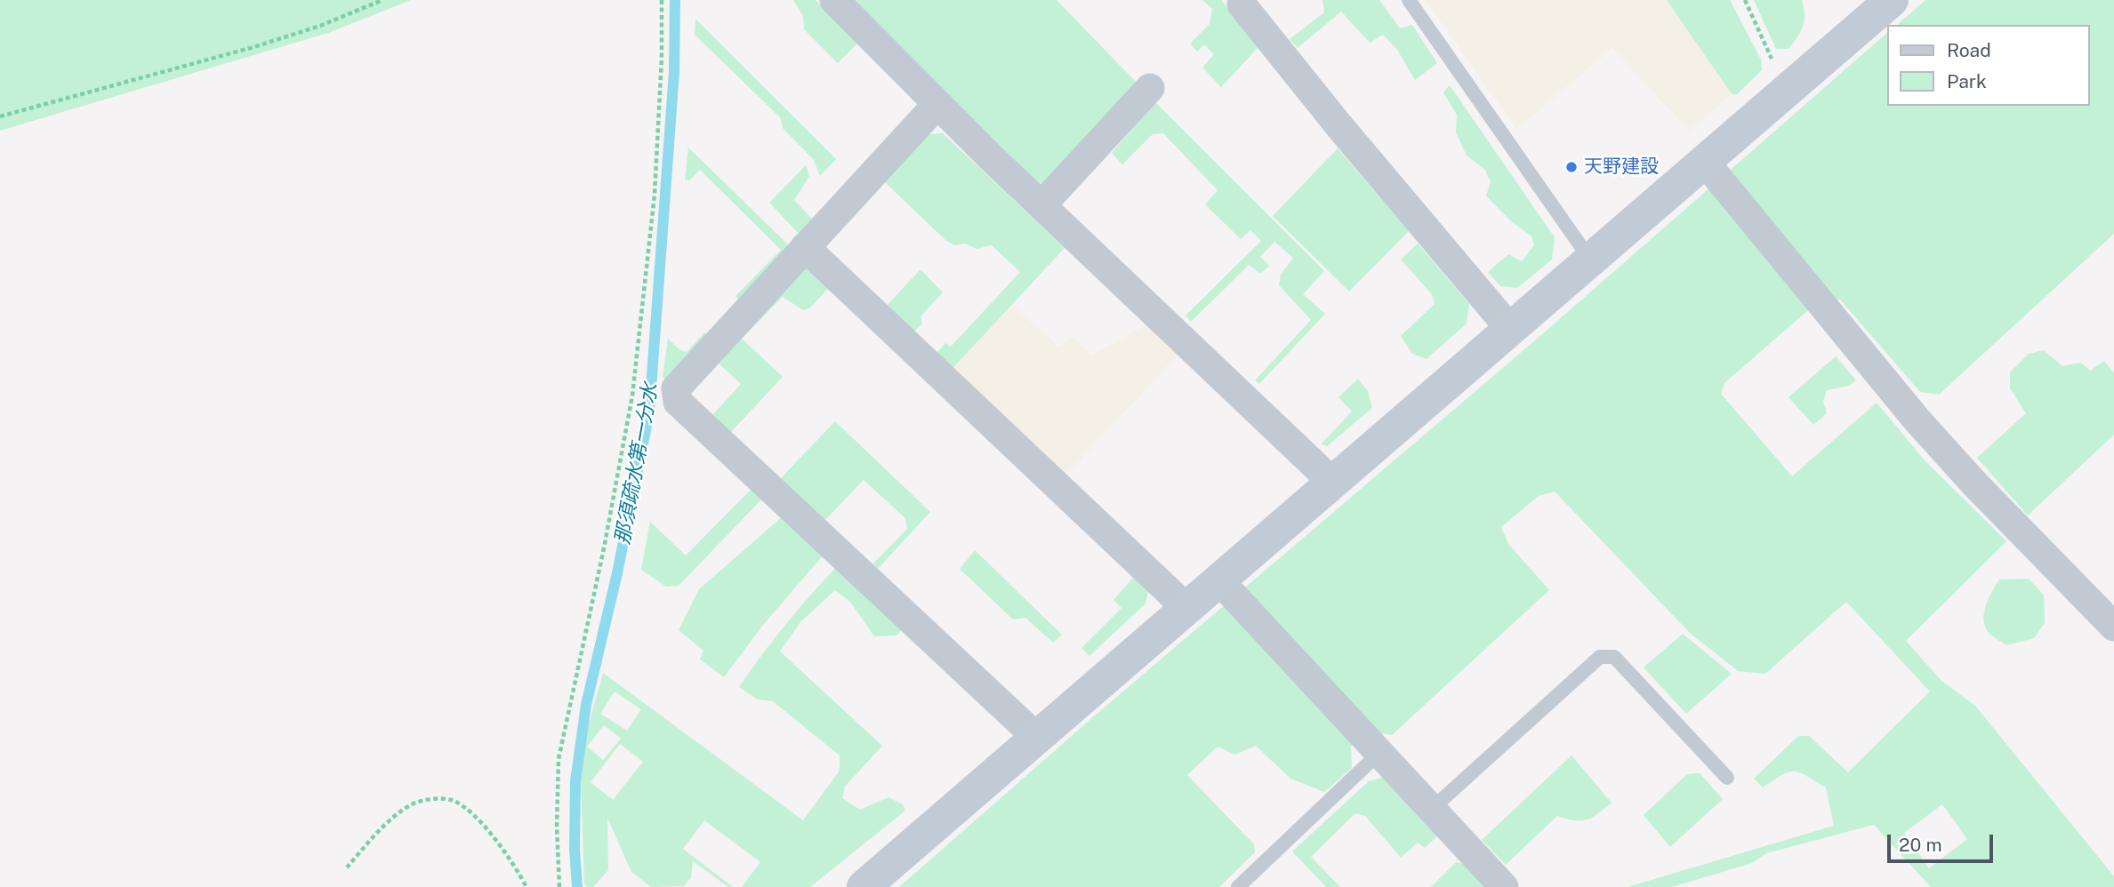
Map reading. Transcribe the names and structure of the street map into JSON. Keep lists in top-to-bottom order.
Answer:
{
  "water": ["那須疏水第一分水"],
  "places": ["天野建設"],
  "legend": ["Road", "Park"],
  "scale_bar": "20 m"
}
